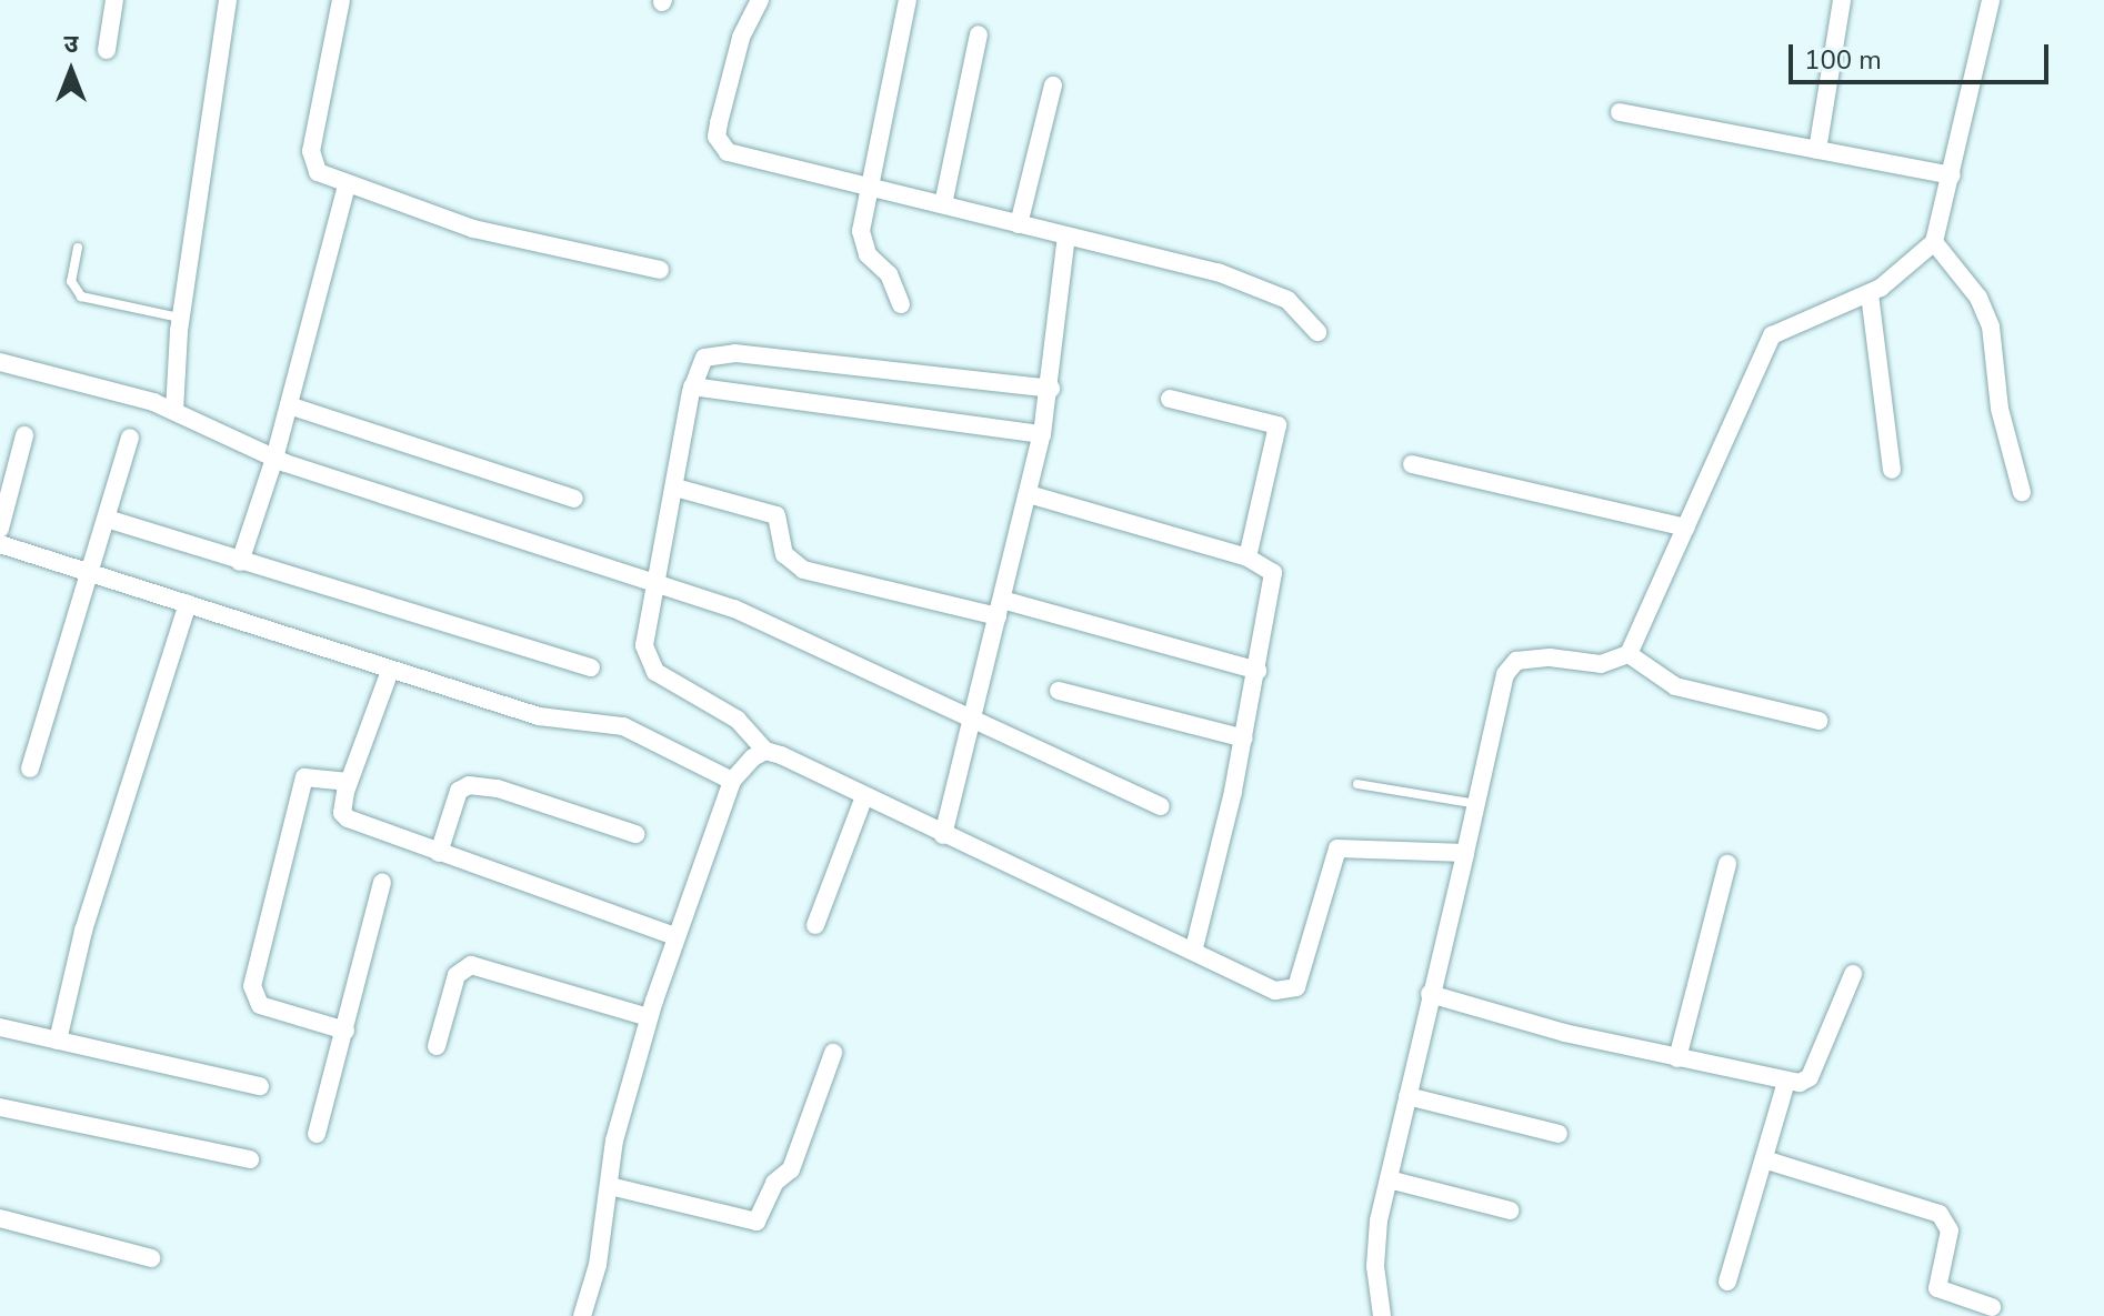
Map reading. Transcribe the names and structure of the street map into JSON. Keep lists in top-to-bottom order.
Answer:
{
  "scale_bar": "100 m",
  "north": "top"
}
